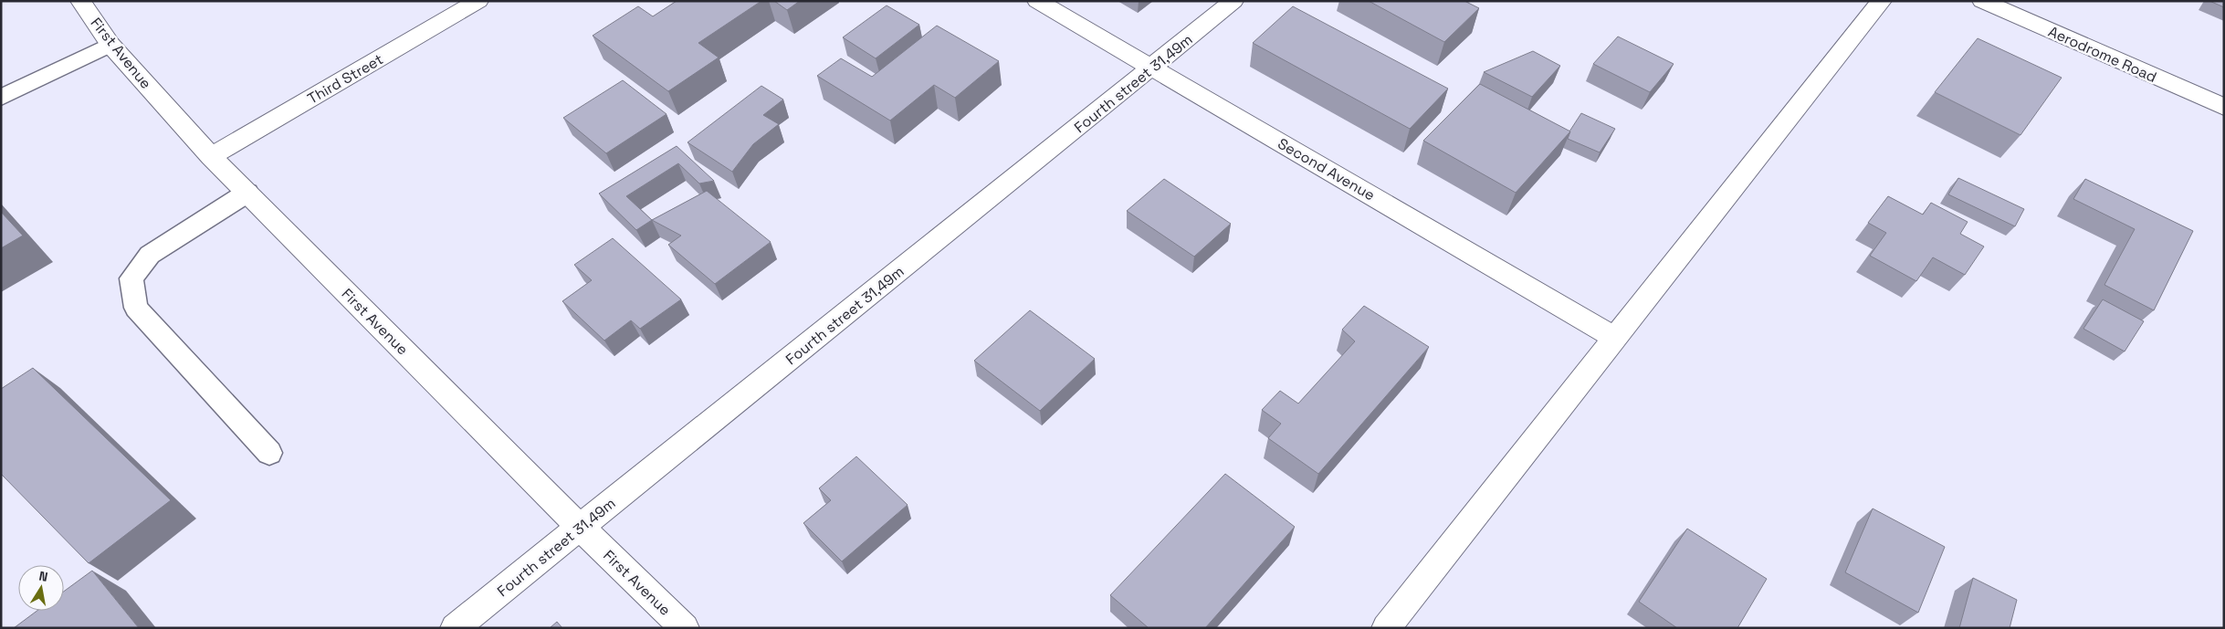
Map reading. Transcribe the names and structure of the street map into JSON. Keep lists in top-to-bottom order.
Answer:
{
  "streets": {
    "street": [
      "First Avenue",
      "Aerodrome Road",
      "Third Street",
      "Fourth street 31,49m",
      "Second Avenue"
    ]
  },
  "crossings": [
    ["First Avenue", "Third Street"],
    ["First Avenue", "Fourth street 31,49m"],
    ["Fourth street 31,49m", "Second Avenue"]
  ],
  "north": "top"
}
